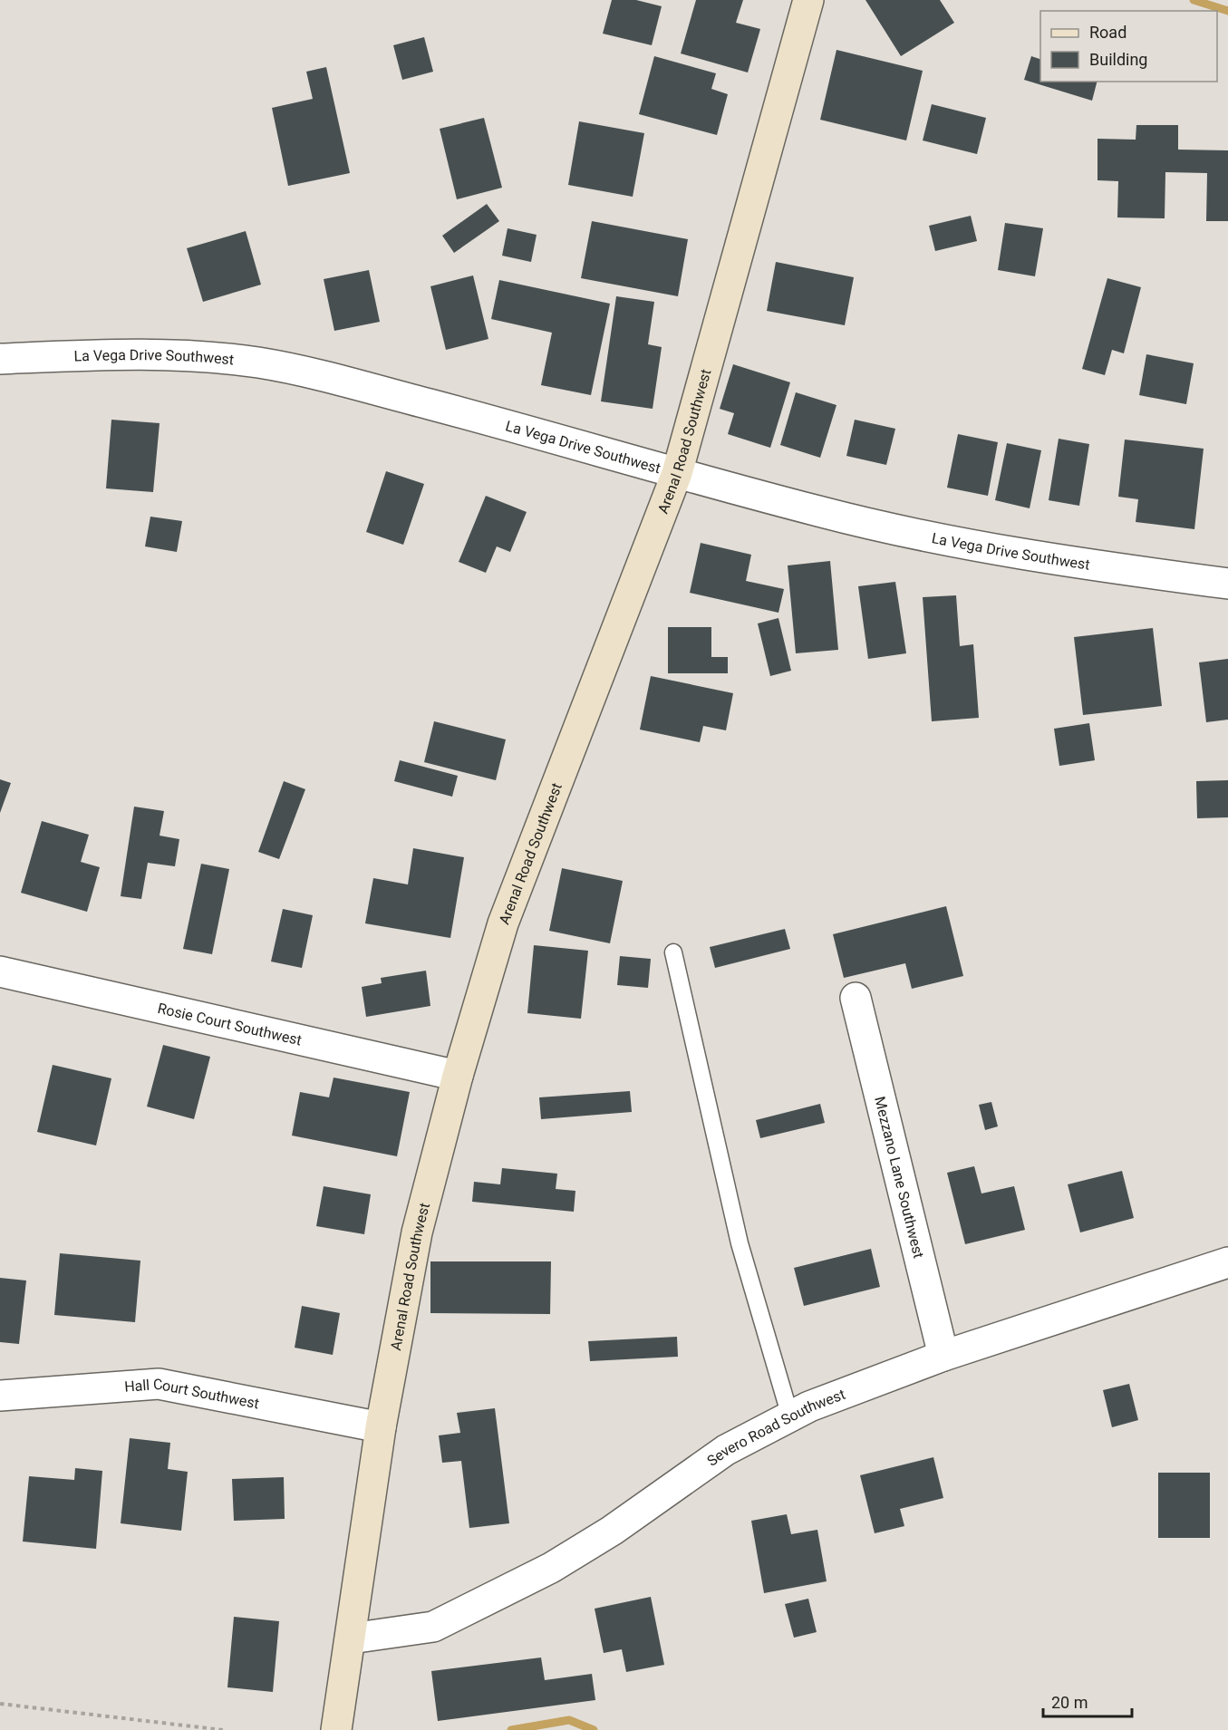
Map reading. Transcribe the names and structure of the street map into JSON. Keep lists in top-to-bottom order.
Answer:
{
  "streets": {
    "street": [
      "La Vega Drive Southwest",
      "Arenal Road Southwest",
      "Rosie Court Southwest",
      "Mezzano Lane Southwest",
      "Hall Court Southwest",
      "Severo Road Southwest"
    ]
  },
  "crossings": [
    ["La Vega Drive Southwest", "Arenal Road Southwest"],
    ["Arenal Road Southwest", "Rosie Court Southwest"],
    ["Arenal Road Southwest", "Hall Court Southwest"],
    ["Arenal Road Southwest", "Severo Road Southwest"],
    ["Mezzano Lane Southwest", "Severo Road Southwest"]
  ],
  "legend": ["Road", "Building"],
  "scale_bar": "20 m"
}
